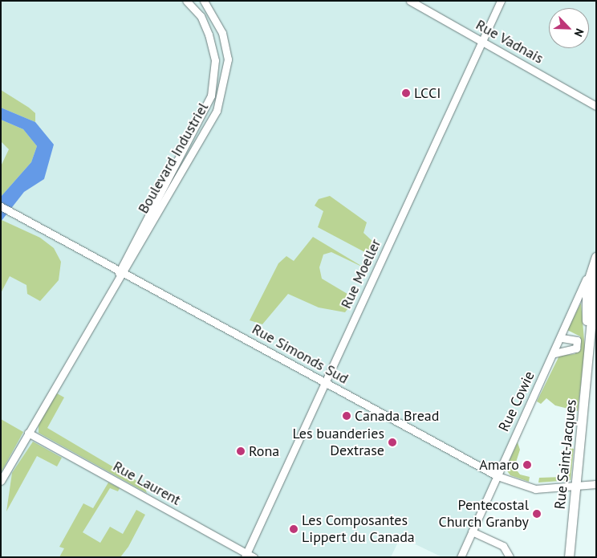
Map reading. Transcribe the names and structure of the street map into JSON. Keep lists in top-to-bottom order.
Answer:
{
  "streets": {
    "main road": ["Rue Cowie", "Rue Saint-Jacques"],
    "street": [
      "Rue Vadnais",
      "Boulevard Industriel",
      "Rue Moeller",
      "Rue Simonds Sud",
      "Rue Laurent"
    ]
  },
  "crossings": [
    ["Rue Vadnais", "Rue Moeller"],
    ["Boulevard Industriel", "Rue Simonds Sud"],
    ["Boulevard Industriel", "Rue Laurent"],
    ["Rue Moeller", "Rue Simonds Sud"],
    ["Rue Moeller", "Rue Laurent"],
    ["Rue Simonds Sud", "Rue Cowie"],
    ["Rue Simonds Sud", "Rue Saint-Jacques"],
    ["Rue Cowie", "Rue Saint-Jacques"]
  ],
  "places": [
    "LCCI",
    "Canada Bread",
    "Les buanderies Dextrase",
    "Rona",
    "Amaro",
    "Pentecostal Church Granby",
    "Les Composantes Lippert du Canada"
  ],
  "north": "bottom right"
}
